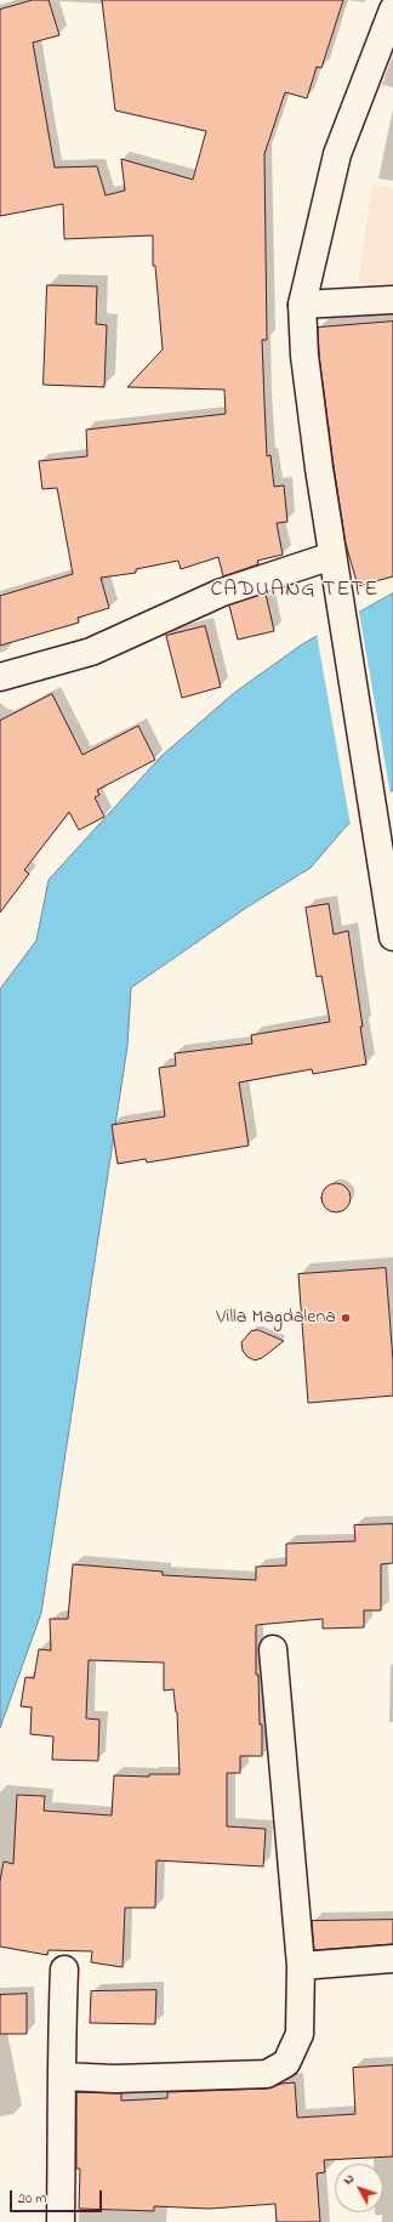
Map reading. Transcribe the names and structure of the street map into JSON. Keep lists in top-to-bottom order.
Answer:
{
  "districts": ["CADUANG TETE"],
  "places": ["Villa Magdalena"],
  "scale_bar": "20 m",
  "north": "top left"
}
